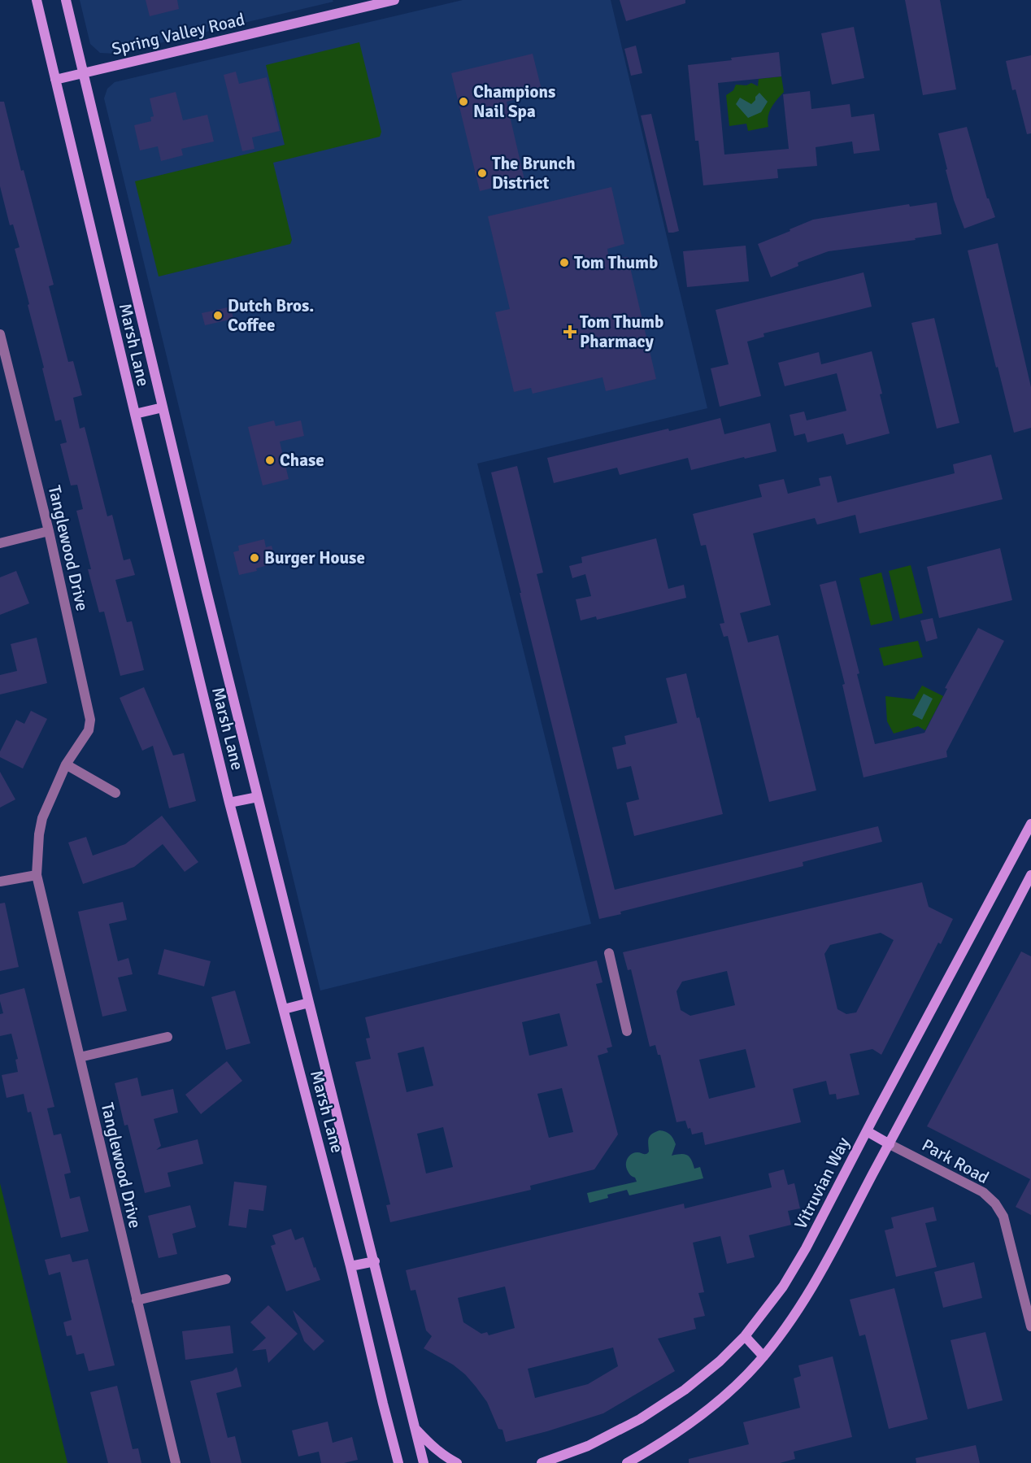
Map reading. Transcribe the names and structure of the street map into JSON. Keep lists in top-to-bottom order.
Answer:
{
  "streets": {
    "main road": ["Spring Valley Road", "Marsh Lane", "Vitruvian Way"],
    "street": ["Tanglewood Drive", "Park Road"]
  },
  "crossings": [
    ["Spring Valley Road", "Marsh Lane"]
  ],
  "places": {
    "other": [
      "Champions Nail Spa",
      "The Brunch District",
      "Tom Thumb",
      "Dutch Bros. Coffee",
      "Chase",
      "Burger House"
    ],
    "health": ["Tom Thumb Pharmacy"]
  }
}
